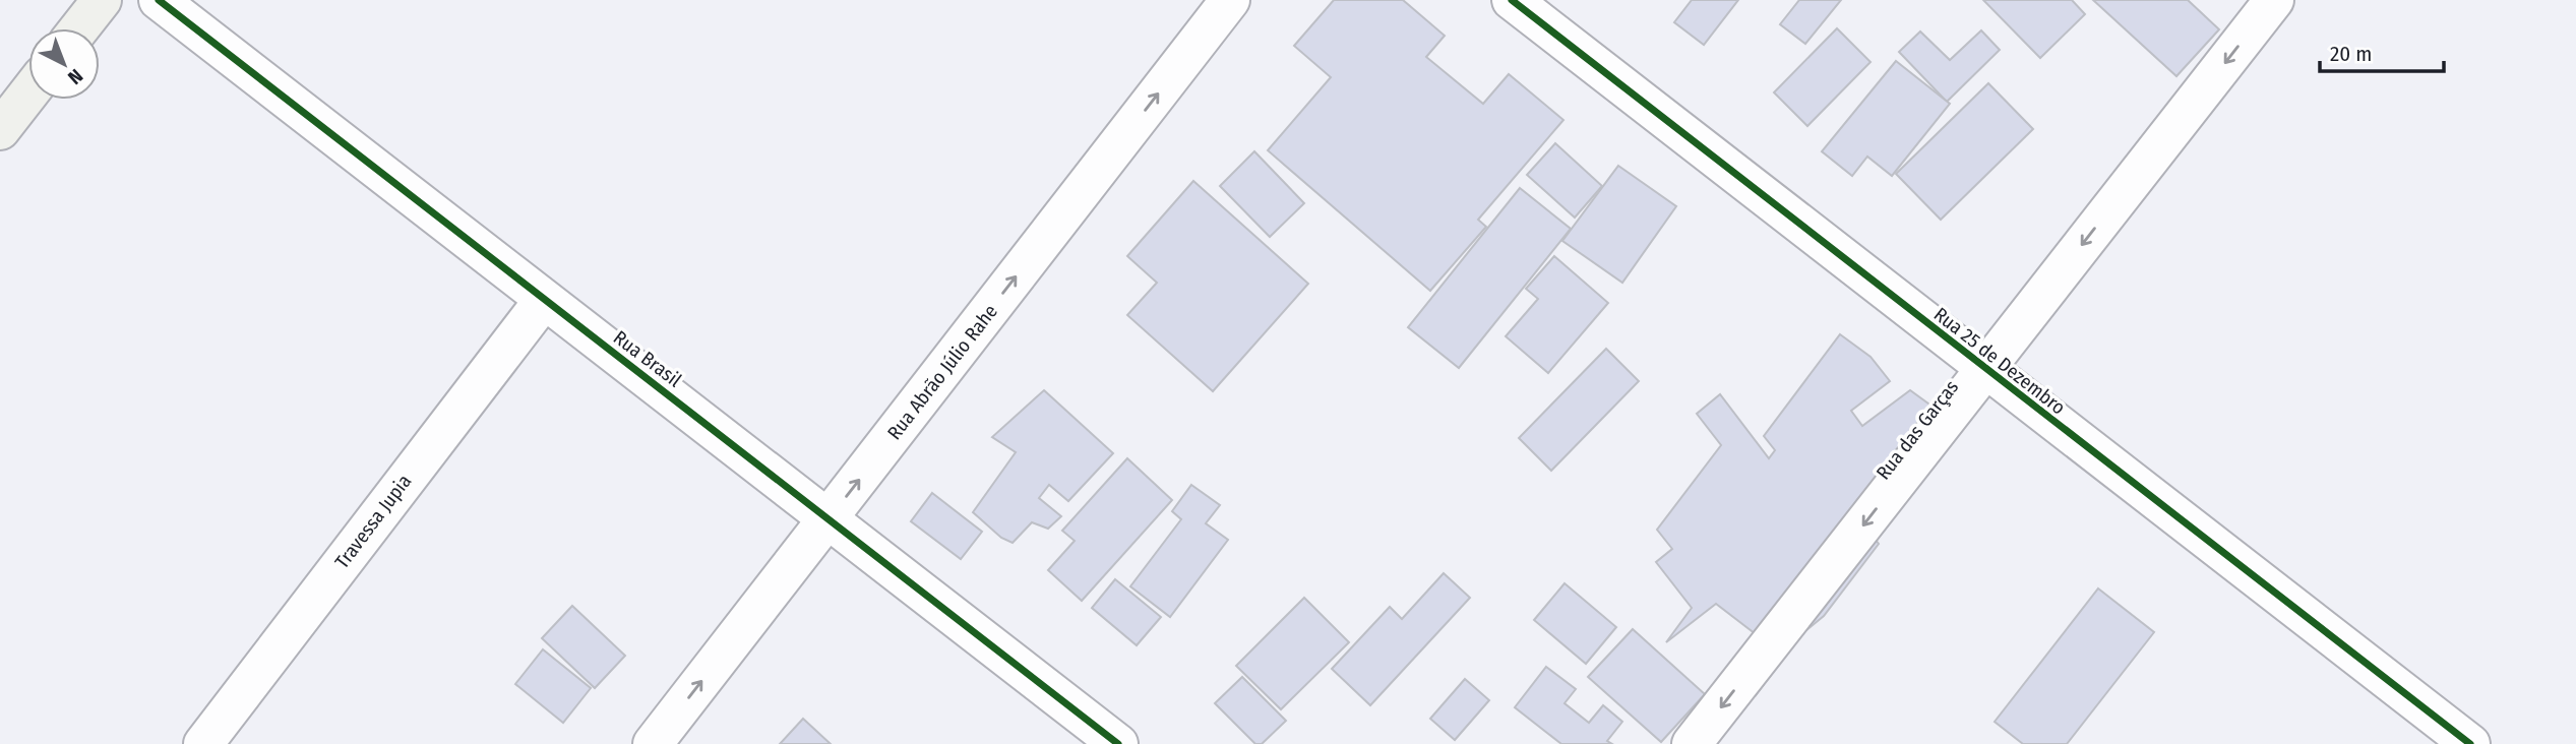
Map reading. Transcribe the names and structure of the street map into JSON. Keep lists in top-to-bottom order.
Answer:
{
  "streets": {
    "street": [
      "Rua Brasil",
      "Rua 25 de Dezembro",
      "Rua Abrão Júlio Rahe",
      "Rua das Garças",
      "Travessa Jupia"
    ]
  },
  "crossings": [
    ["Rua Brasil", "Rua Abrão Júlio Rahe"],
    ["Rua Brasil", "Travessa Jupia"],
    ["Rua 25 de Dezembro", "Rua das Garças"]
  ],
  "one_way": ["Rua Abrão Júlio Rahe", "Rua das Garças"],
  "scale_bar": "20 m",
  "north": "bottom right"
}
